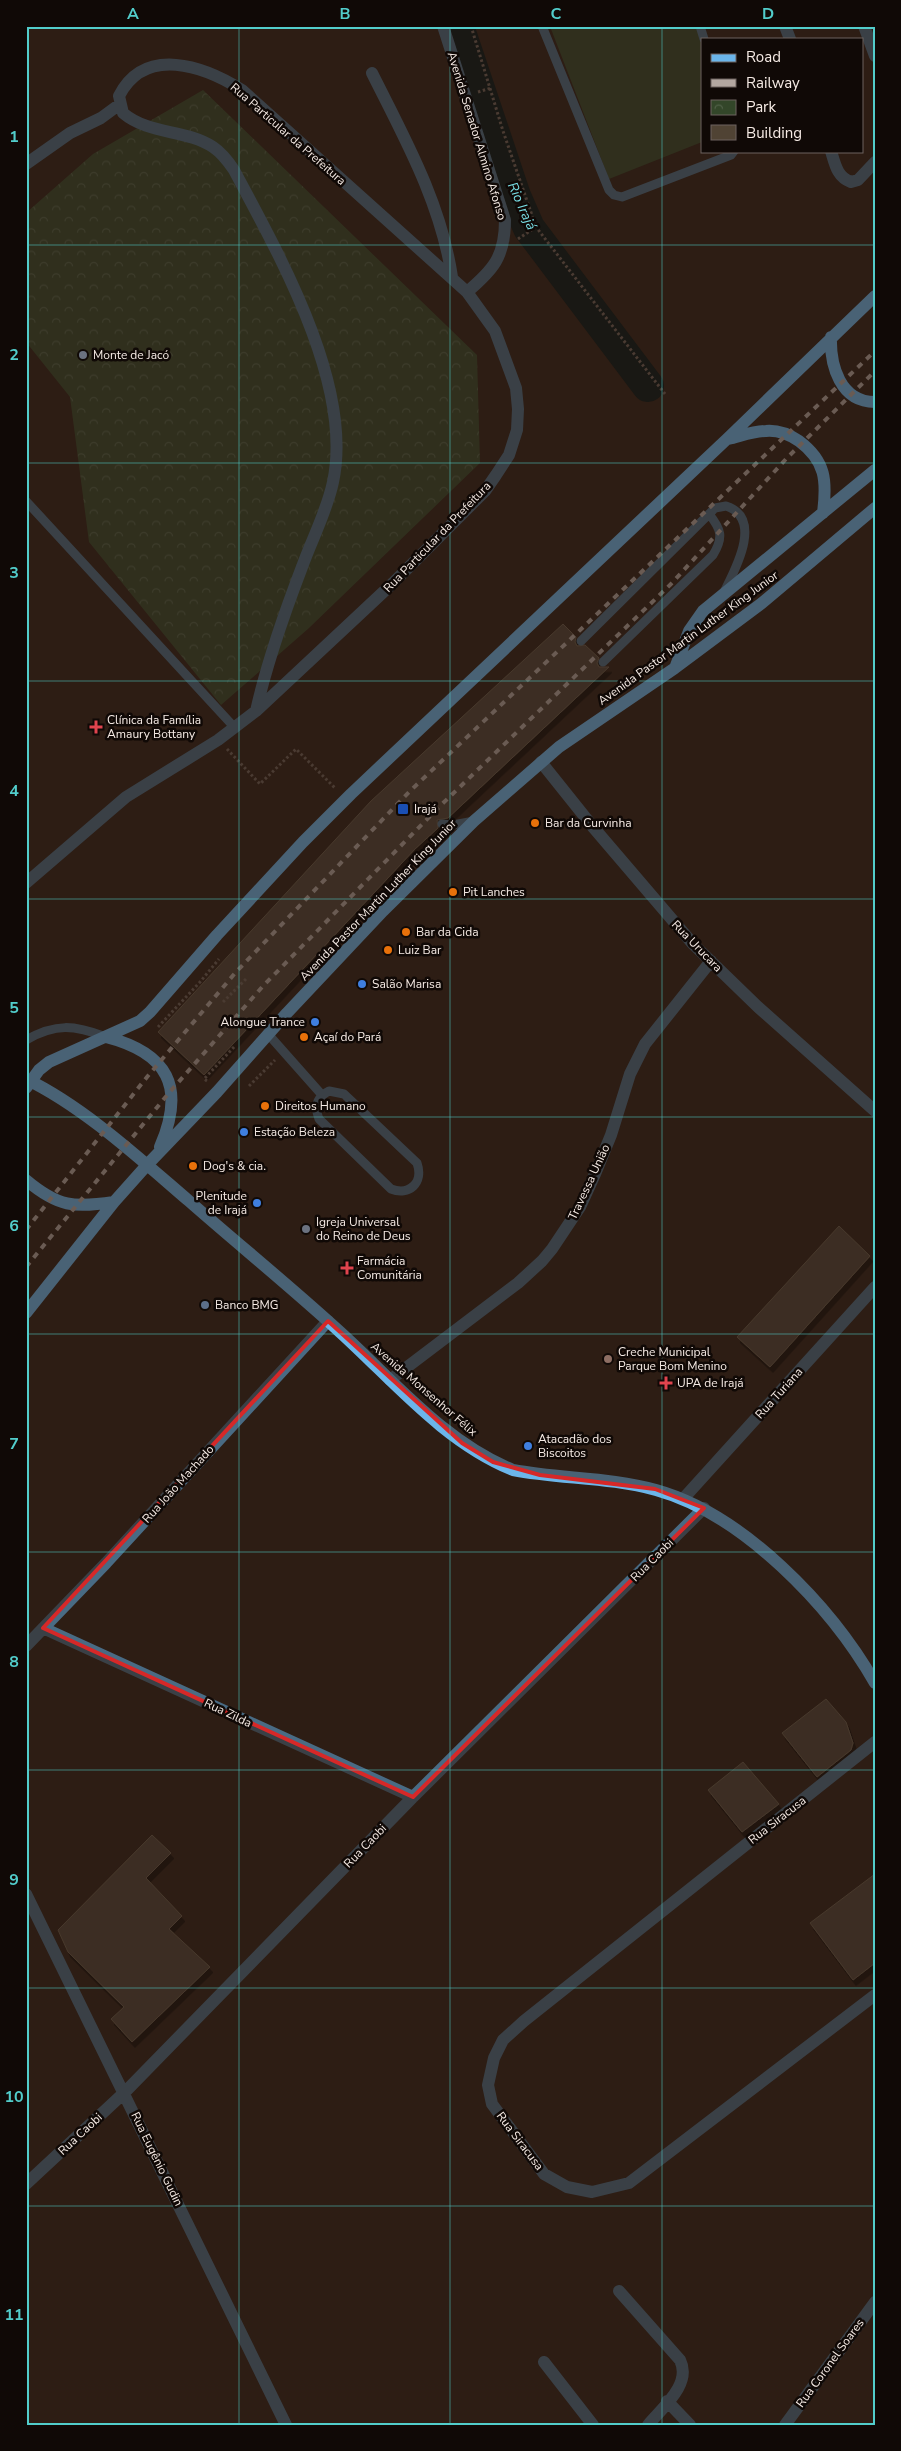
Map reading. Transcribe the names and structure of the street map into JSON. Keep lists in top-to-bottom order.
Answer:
{
  "streets": {
    "main road": ["Avenida Pastor Martin Luther King Junior", "Avenida Monsenhor Félix"],
    "street": [
      "Rua Particular da Prefeitura",
      "Avenida Senador Almino Afonso",
      "Rua Urucara",
      "Travessa União",
      "Rua Turiana",
      "Rua João Machado",
      "Rua Caobi",
      "Rua Zilda",
      "Rua Siracusa",
      "Rua Eugênio Gudin",
      "Rua Coronel Soares"
    ]
  },
  "crossings": [
    ["Rua Particular da Prefeitura", "Avenida Senador Almino Afonso"],
    ["Avenida Pastor Martin Luther King Junior", "Rua Urucara"],
    ["Avenida Pastor Martin Luther King Junior", "Avenida Monsenhor Félix"],
    ["Rua Urucara", "Travessa União"],
    ["Travessa União", "Avenida Monsenhor Félix"],
    ["Avenida Monsenhor Félix", "Rua Turiana"],
    ["Avenida Monsenhor Félix", "Rua João Machado"],
    ["Avenida Monsenhor Félix", "Rua Caobi"],
    ["Rua João Machado", "Rua Zilda"],
    ["Rua Caobi", "Rua Zilda"],
    ["Rua Caobi", "Rua Eugênio Gudin"]
  ],
  "water": ["Rio Irajá"],
  "places": {
    "other": [
      "Monte de Jacó",
      "Bar da Curvinha",
      "Pit Lanches",
      "Bar da Cida",
      "Luiz Bar",
      "Salão Marisa",
      "Alongue Trance",
      "Açaí do Pará",
      "Direitos Humano",
      "Estação Beleza",
      "Dog's & cia.",
      "Plenitude de Irajá",
      "Igreja Universal do Reino de Deus",
      "Banco BMG",
      "Creche Municipal Parque Bom Menino",
      "Atacadão dos Biscoitos"
    ],
    "health": ["Clínica da Família Amaury Bottany", "Farmácia Comunitária", "UPA de Irajá"],
    "transit": ["Irajá"]
  },
  "legend": [
    "Road",
    "Railway",
    "Park",
    "Building"
  ],
  "grid": {
    "columns": [
      "A",
      "B",
      "C",
      "D"
    ],
    "rows": [
      "1",
      "2",
      "3",
      "4",
      "5",
      "6",
      "7",
      "8",
      "9",
      "10",
      "11"
    ]
  }
}
